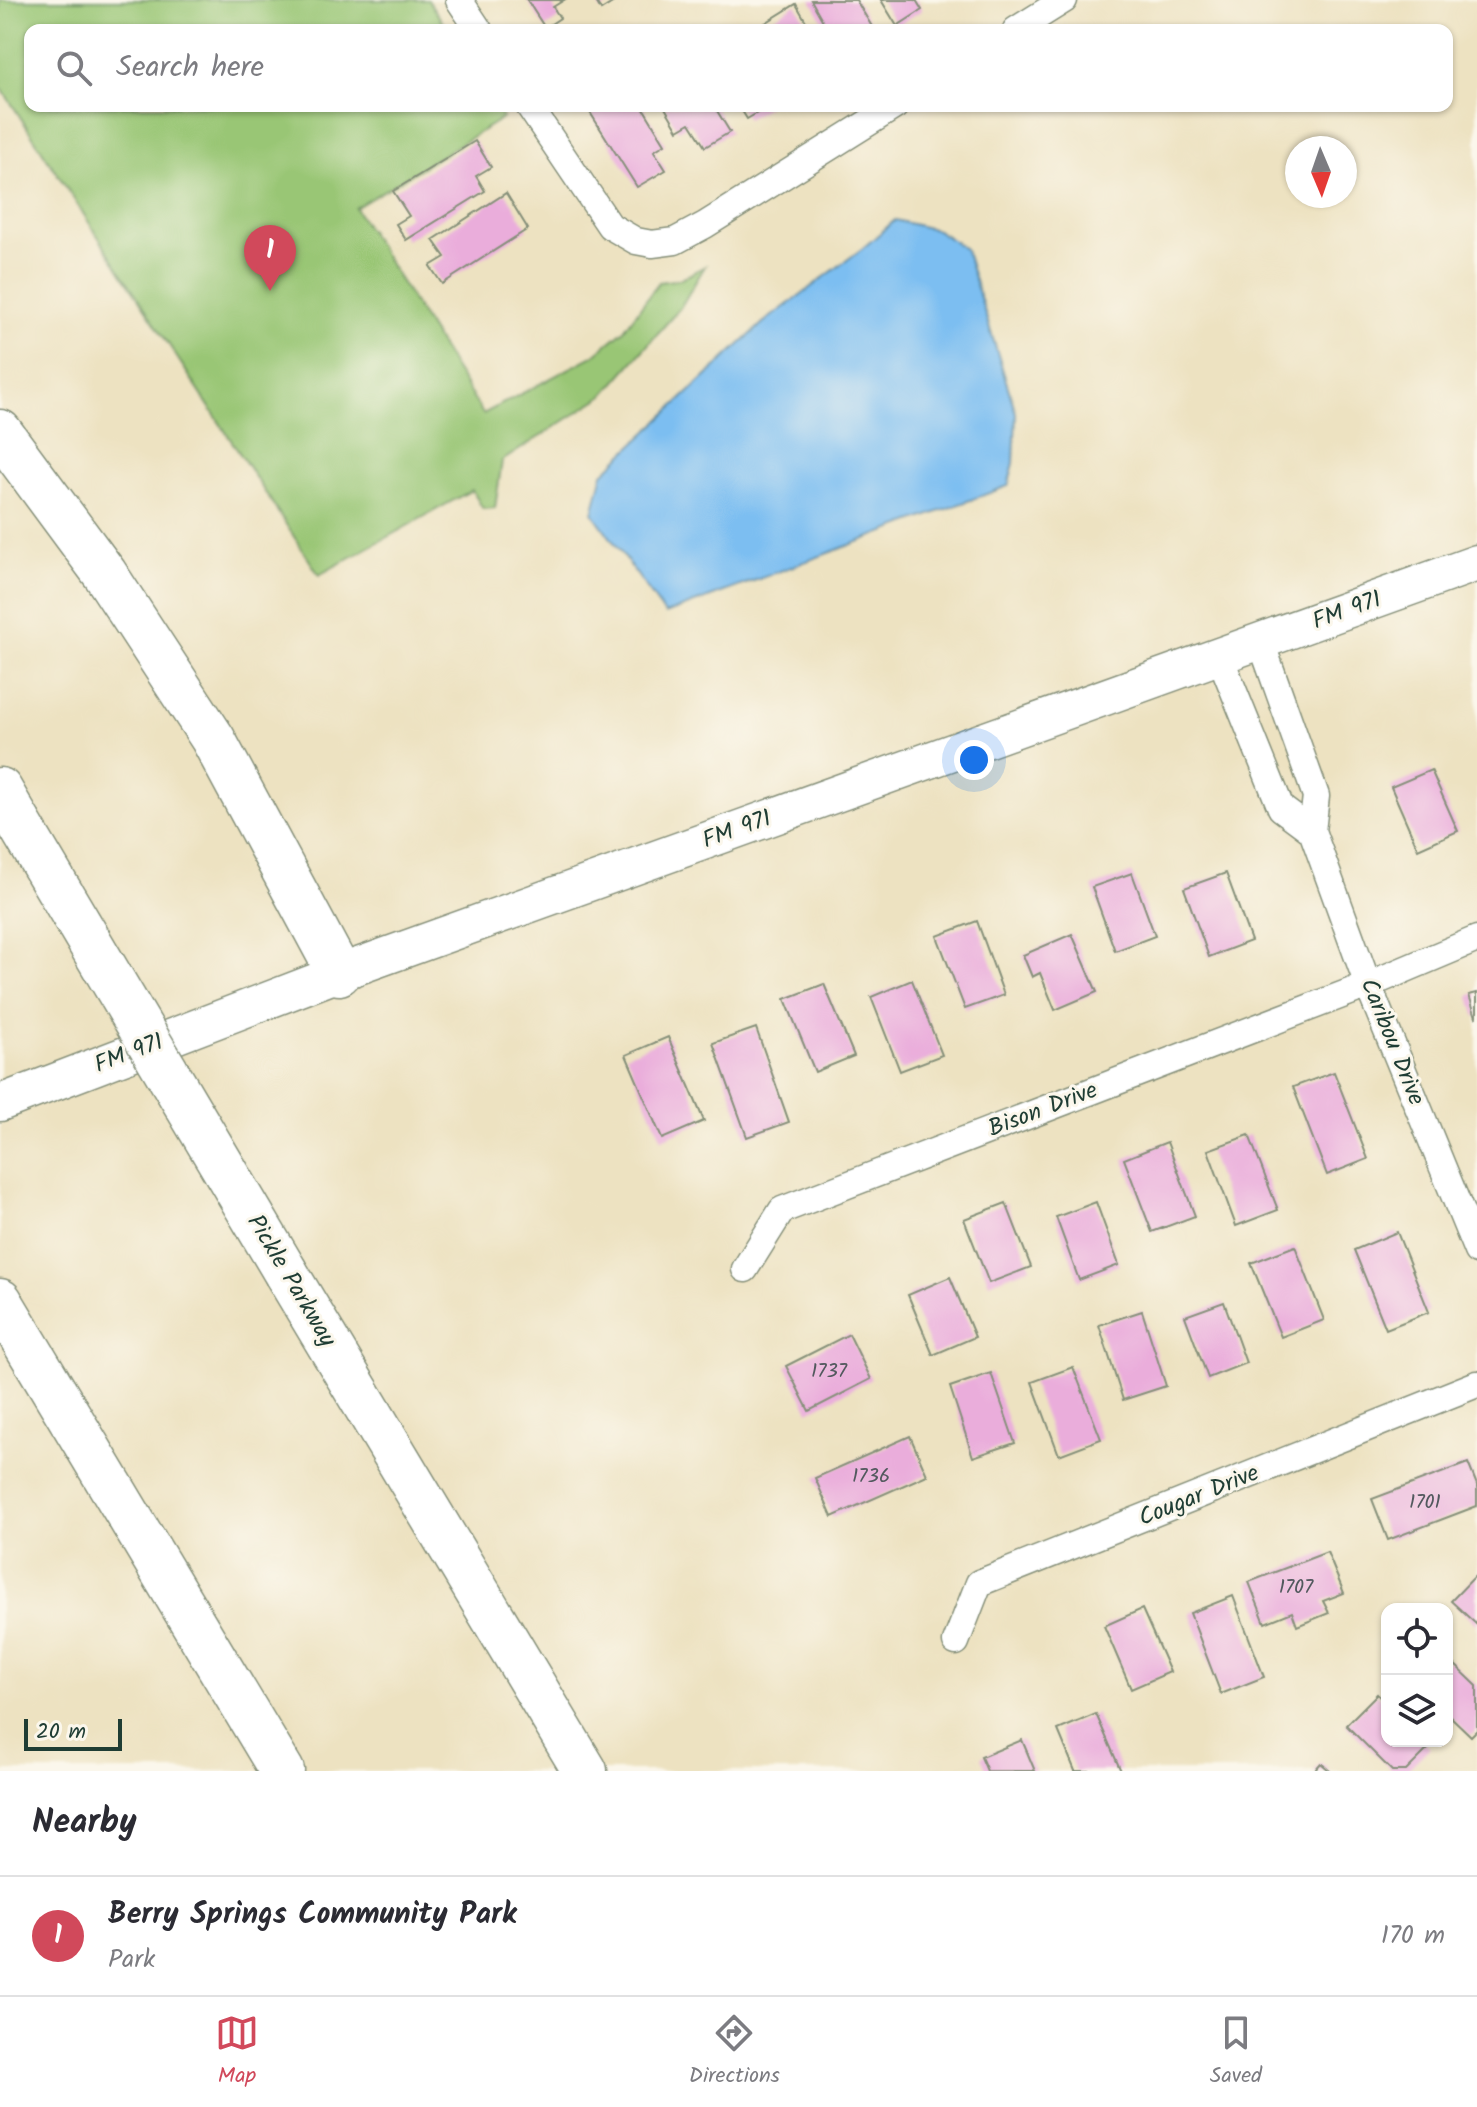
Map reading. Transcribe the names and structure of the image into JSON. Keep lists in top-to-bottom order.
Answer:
{
  "streets": {
    "highway": ["Pickle Parkway"],
    "main road": ["FM 971"],
    "street": ["Caribou Drive", "Bison Drive", "Cougar Drive"]
  },
  "crossings": [
    ["FM 971", "Caribou Drive"],
    ["Caribou Drive", "Bison Drive"]
  ],
  "house_numbers": [
    "1737",
    "1736",
    "1701",
    "1707"
  ],
  "scale_bar": "20 m",
  "north": "bottom",
  "page": {
    "search": "Search here",
    "pins": "1",
    "scale": "20 m",
    "heading": "Nearby",
    "list": [
      {
        "mark": "1",
        "name": "Berry Springs Community Park",
        "note": "Park",
        "value": "170 m"
      }
    ],
    "nav": ["Map", "Directions", "Saved"]
  }
}
